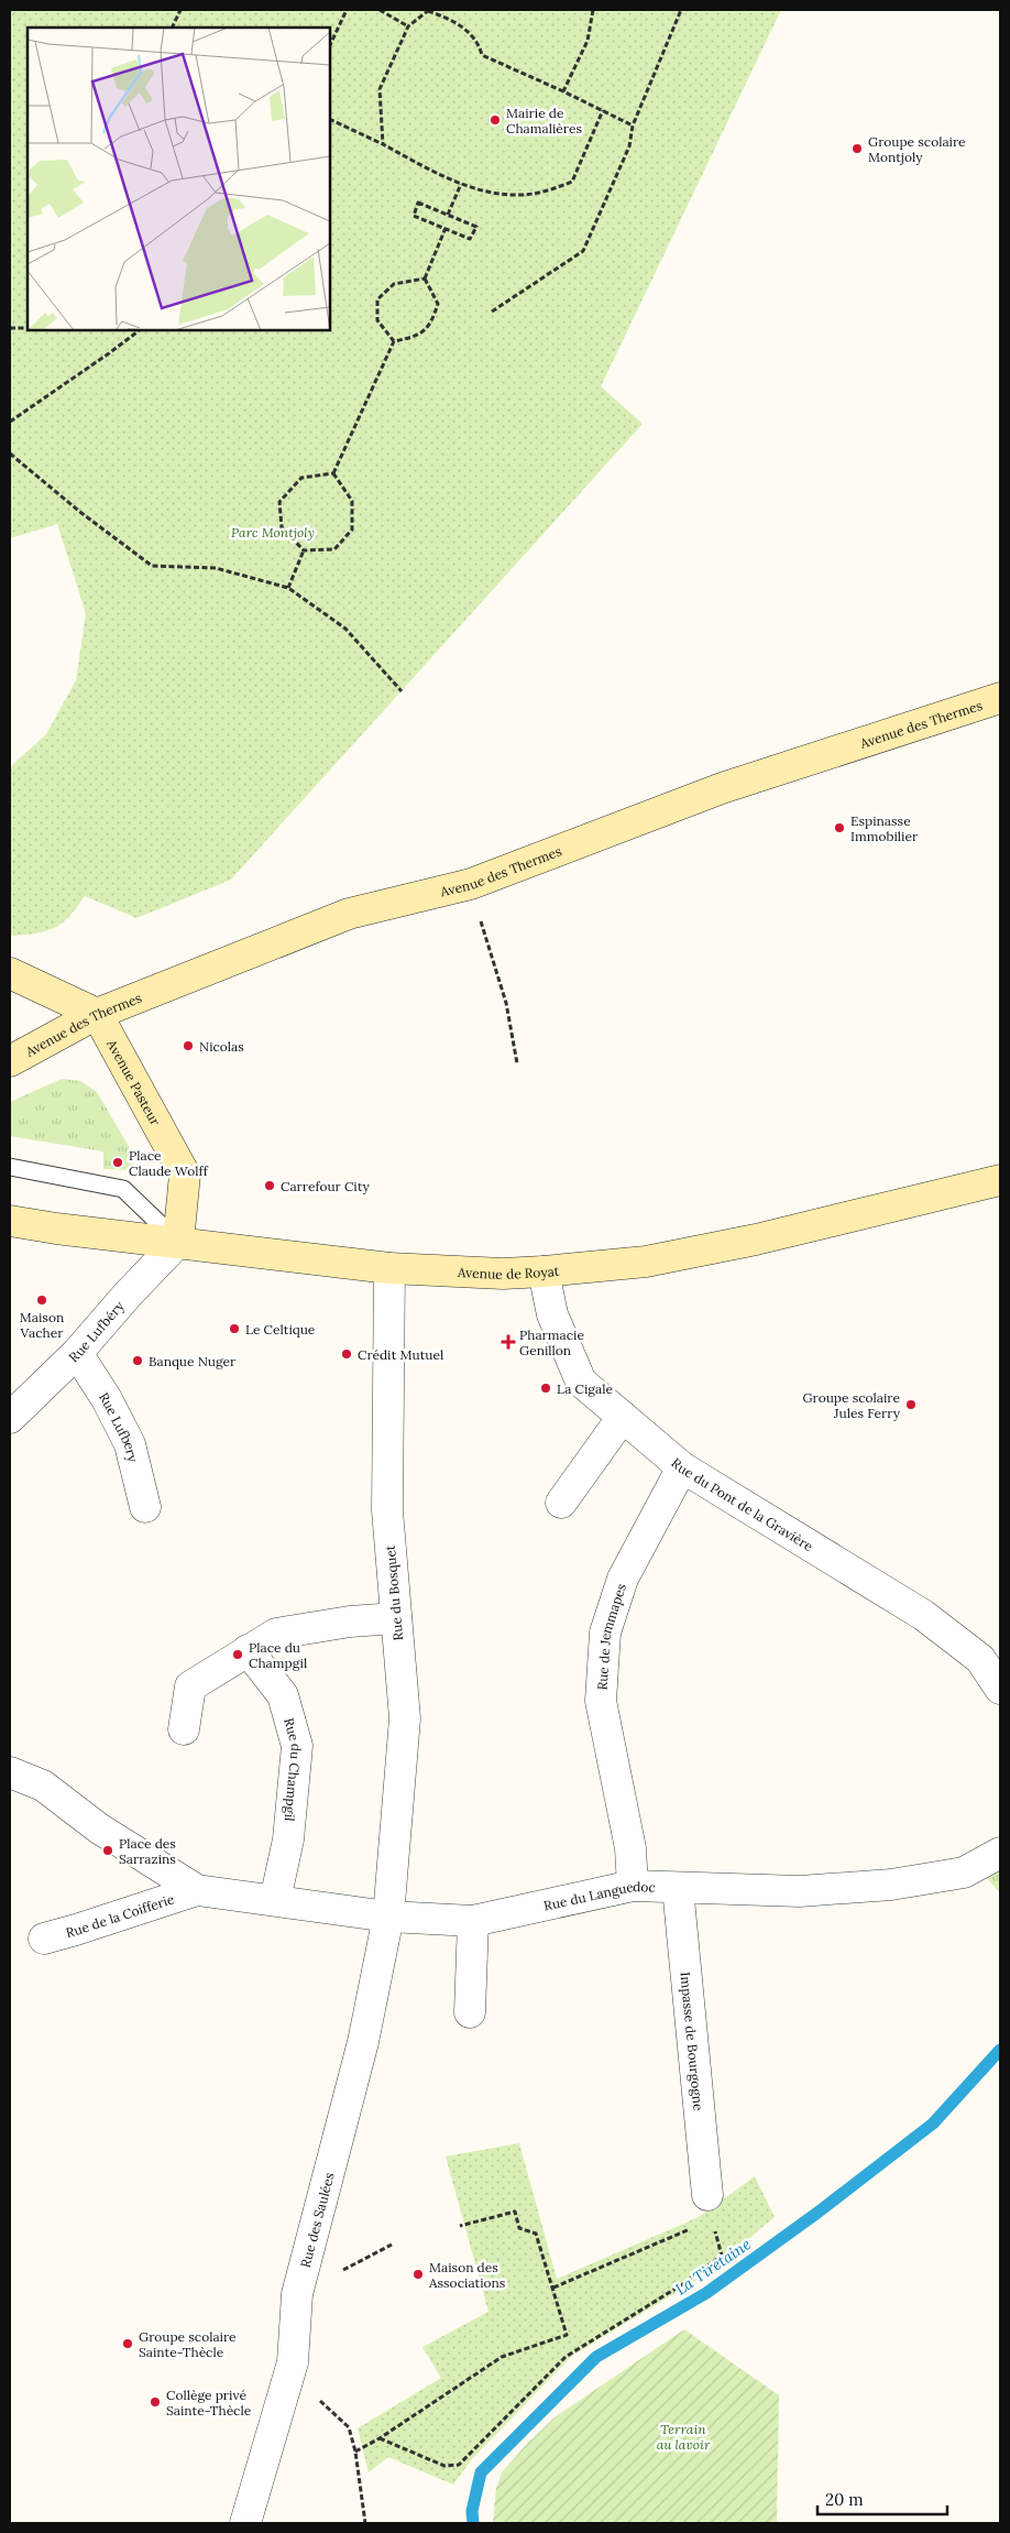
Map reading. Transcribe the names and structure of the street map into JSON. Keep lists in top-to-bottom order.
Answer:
{
  "streets": {
    "street": [
      "Avenue des Thermes",
      "Avenue Pasteur",
      "Avenue de Royat",
      "Rue Lufbéry",
      "Rue Lufbery",
      "Rue du Pont de la Gravière",
      "Rue du Bosquet",
      "Rue de Jemmapes",
      "Rue du Champgil",
      "Rue du Languedoc",
      "Rue de la Coifferie",
      "Impasse de Bourgogne",
      "Rue des Saulées"
    ]
  },
  "crossings": [
    ["Avenue des Thermes", "Avenue Pasteur"],
    ["Avenue Pasteur", "Avenue de Royat"],
    ["Avenue Pasteur", "Rue Lufbéry"],
    ["Avenue de Royat", "Rue Lufbéry"],
    ["Avenue de Royat", "Rue du Pont de la Gravière"],
    ["Avenue de Royat", "Rue du Bosquet"],
    ["Rue Lufbéry", "Rue Lufbery"],
    ["Rue du Pont de la Gravière", "Rue de Jemmapes"],
    ["Rue du Bosquet", "Rue du Languedoc"],
    ["Rue du Bosquet", "Rue des Saulées"],
    ["Rue de Jemmapes", "Rue du Languedoc"],
    ["Rue du Champgil", "Rue du Languedoc"],
    ["Rue du Languedoc", "Rue de la Coifferie"],
    ["Rue du Languedoc", "Impasse de Bourgogne"],
    ["Rue du Languedoc", "Rue des Saulées"]
  ],
  "water": ["La Tiretaine"],
  "parks": ["Parc Montjoly", "Terrain au lavoir"],
  "places": {
    "other": [
      "Mairie de Chamalières",
      "Groupe scolaire Montjoly",
      "Espinasse Immobilier",
      "Nicolas",
      "Place Claude Wolff",
      "Carrefour City",
      "Maison Vacher",
      "Le Celtique",
      "Crédit Mutuel",
      "Banque Nuger",
      "La Cigale",
      "Groupe scolaire Jules Ferry",
      "Place du Champgil",
      "Place des Sarrazins",
      "Maison des Associations",
      "Groupe scolaire Sainte-Thècle",
      "Collège privé Sainte-Thècle"
    ],
    "health": ["Pharmacie Genillon"]
  },
  "scale_bar": "20 m"
}
